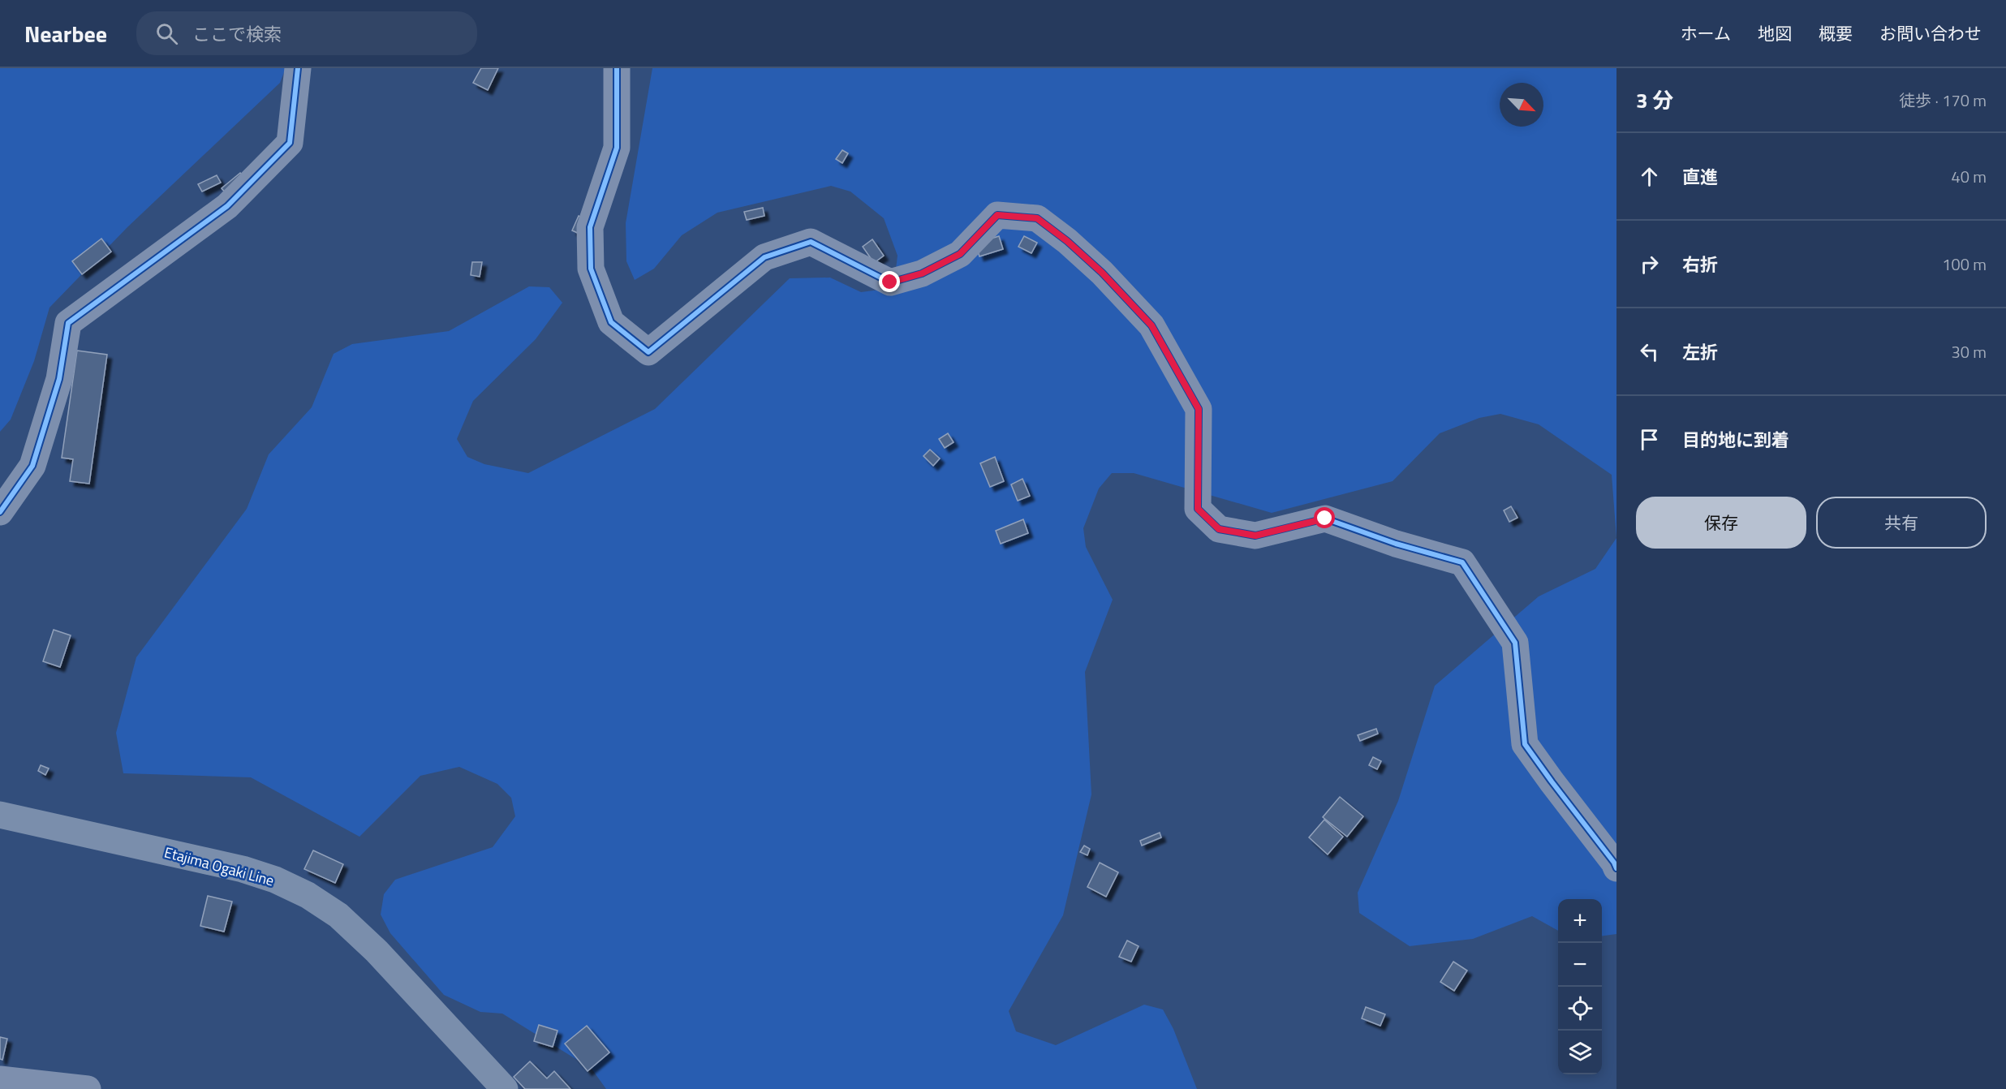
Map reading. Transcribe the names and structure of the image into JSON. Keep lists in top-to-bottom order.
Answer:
{
  "streets": {
    "main road": ["Etajima Ogaki Line"]
  },
  "north": "bottom right",
  "page": {
    "header": "Nearbee",
    "search": "ここで検索",
    "nav": [
      "ホーム",
      "地図",
      "概要",
      "お問い合わせ"
    ],
    "heading": ["3 分", "徒歩 · 170 m"],
    "list": [
      ["直進", "40 m"],
      ["右折", "100 m"],
      ["左折", "30 m"],
      "目的地に到着"
    ],
    "buttons": ["保存", "共有"],
    "map_buttons": ["+", "−"]
  }
}
